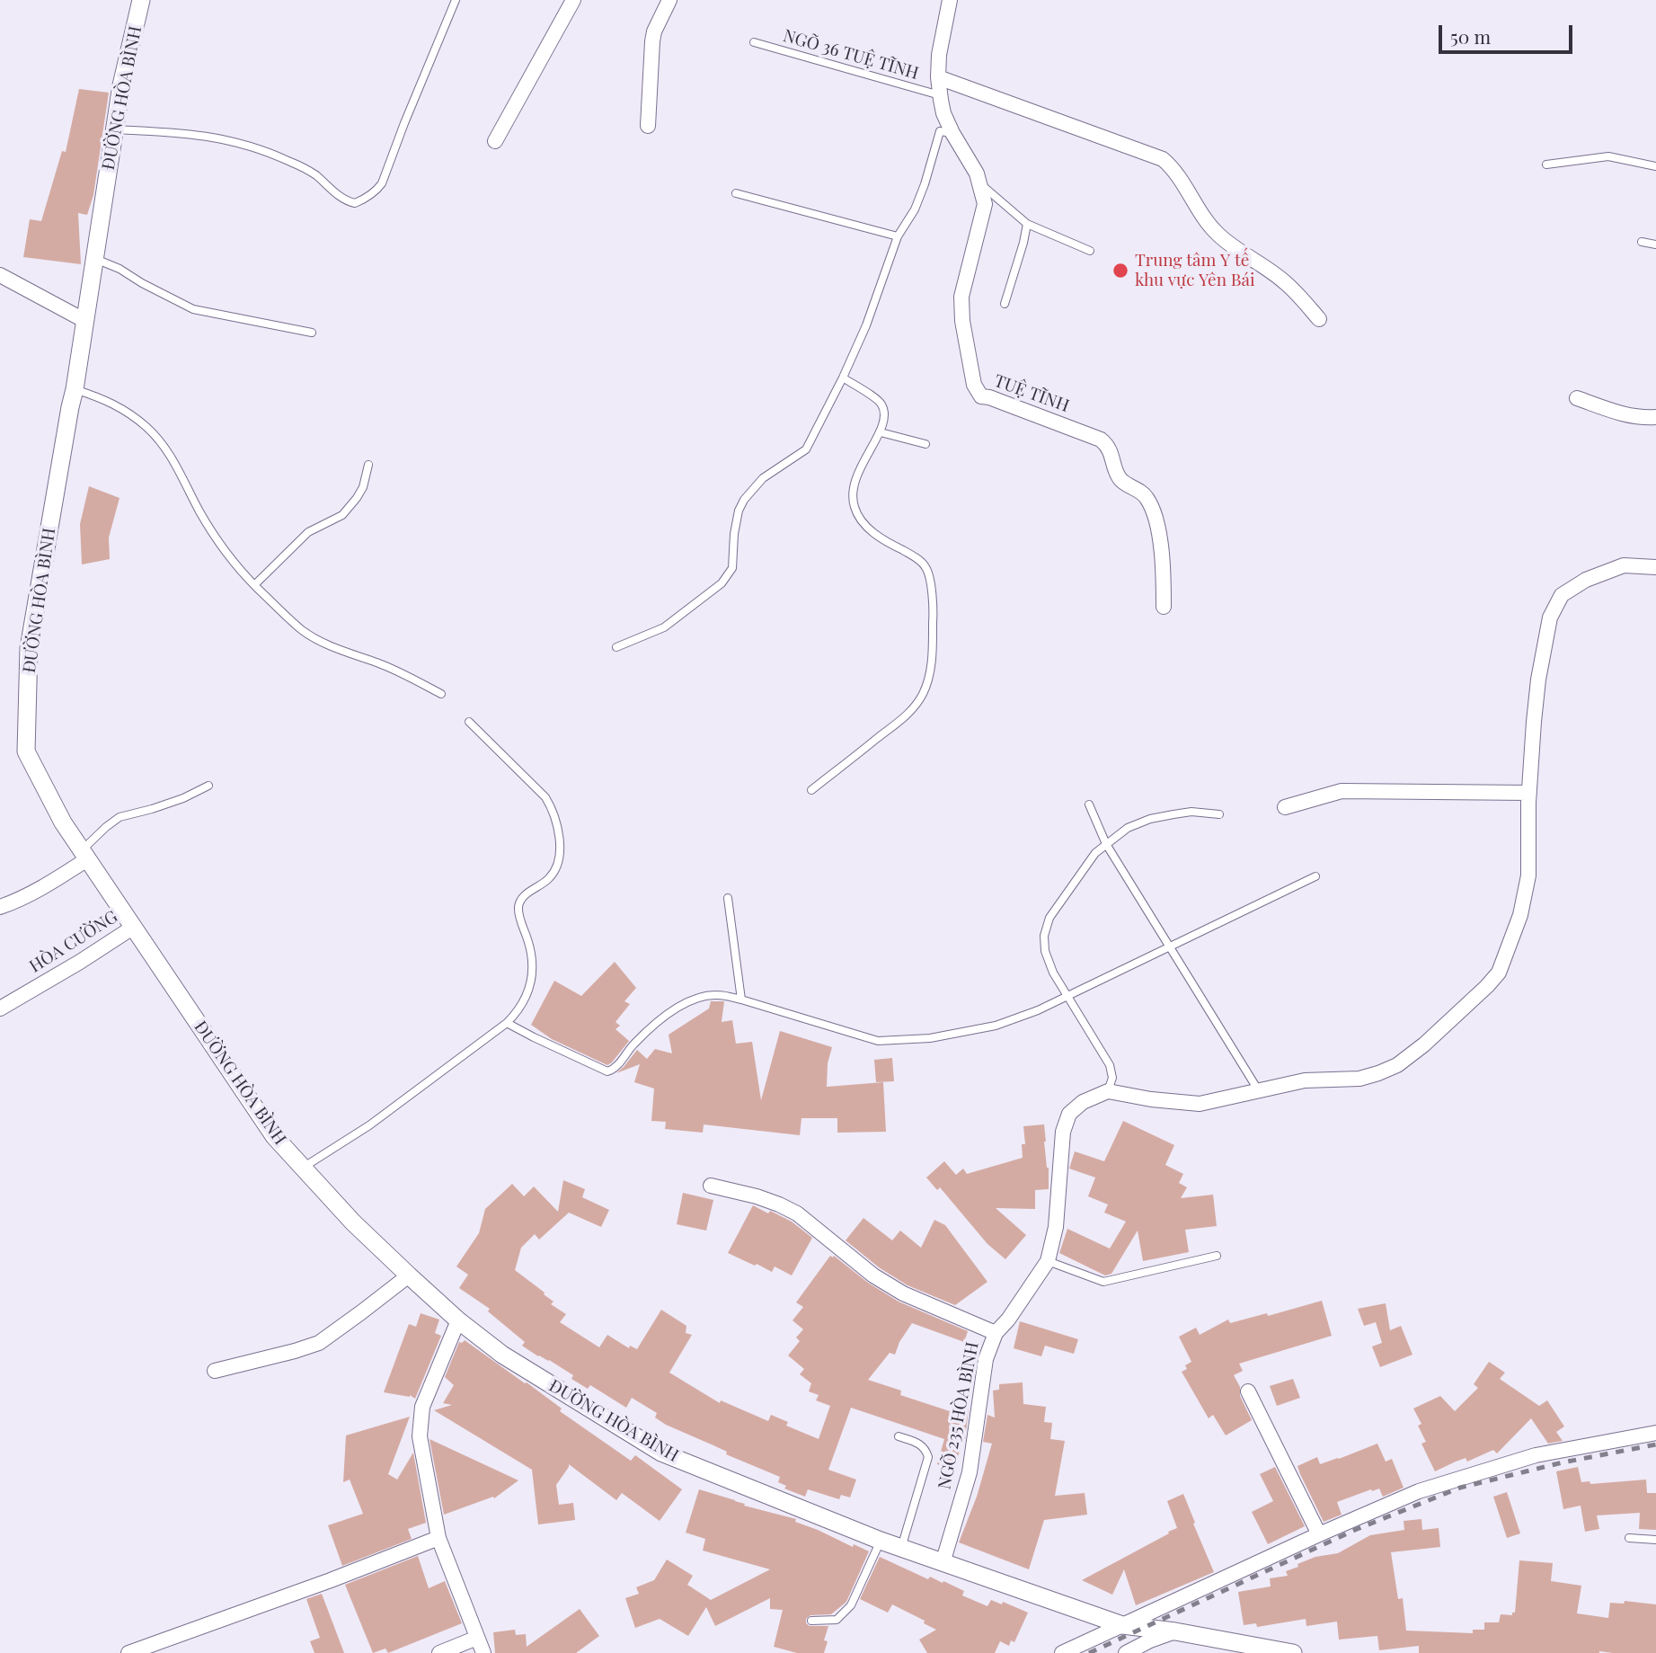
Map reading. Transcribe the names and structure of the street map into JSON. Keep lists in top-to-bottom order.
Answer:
{
  "streets": {
    "street": [
      "ĐƯỜNG HÒA BÌNH",
      "TUỆ TĨNH",
      "HÒA CƯỜNG",
      "NGÕ 235 HÒA BÌNH"
    ],
    "lane": ["NGÕ 36 TUỆ TĨNH"]
  },
  "crossings": [
    ["NGÕ 36 TUỆ TĨNH", "TUỆ TĨNH"],
    ["ĐƯỜNG HÒA BÌNH", "HÒA CƯỜNG"],
    ["ĐƯỜNG HÒA BÌNH", "NGÕ 235 HÒA BÌNH"]
  ],
  "places": ["Trung tâm Y tế khu vực Yên Bái"],
  "scale_bar": "50 m"
}
